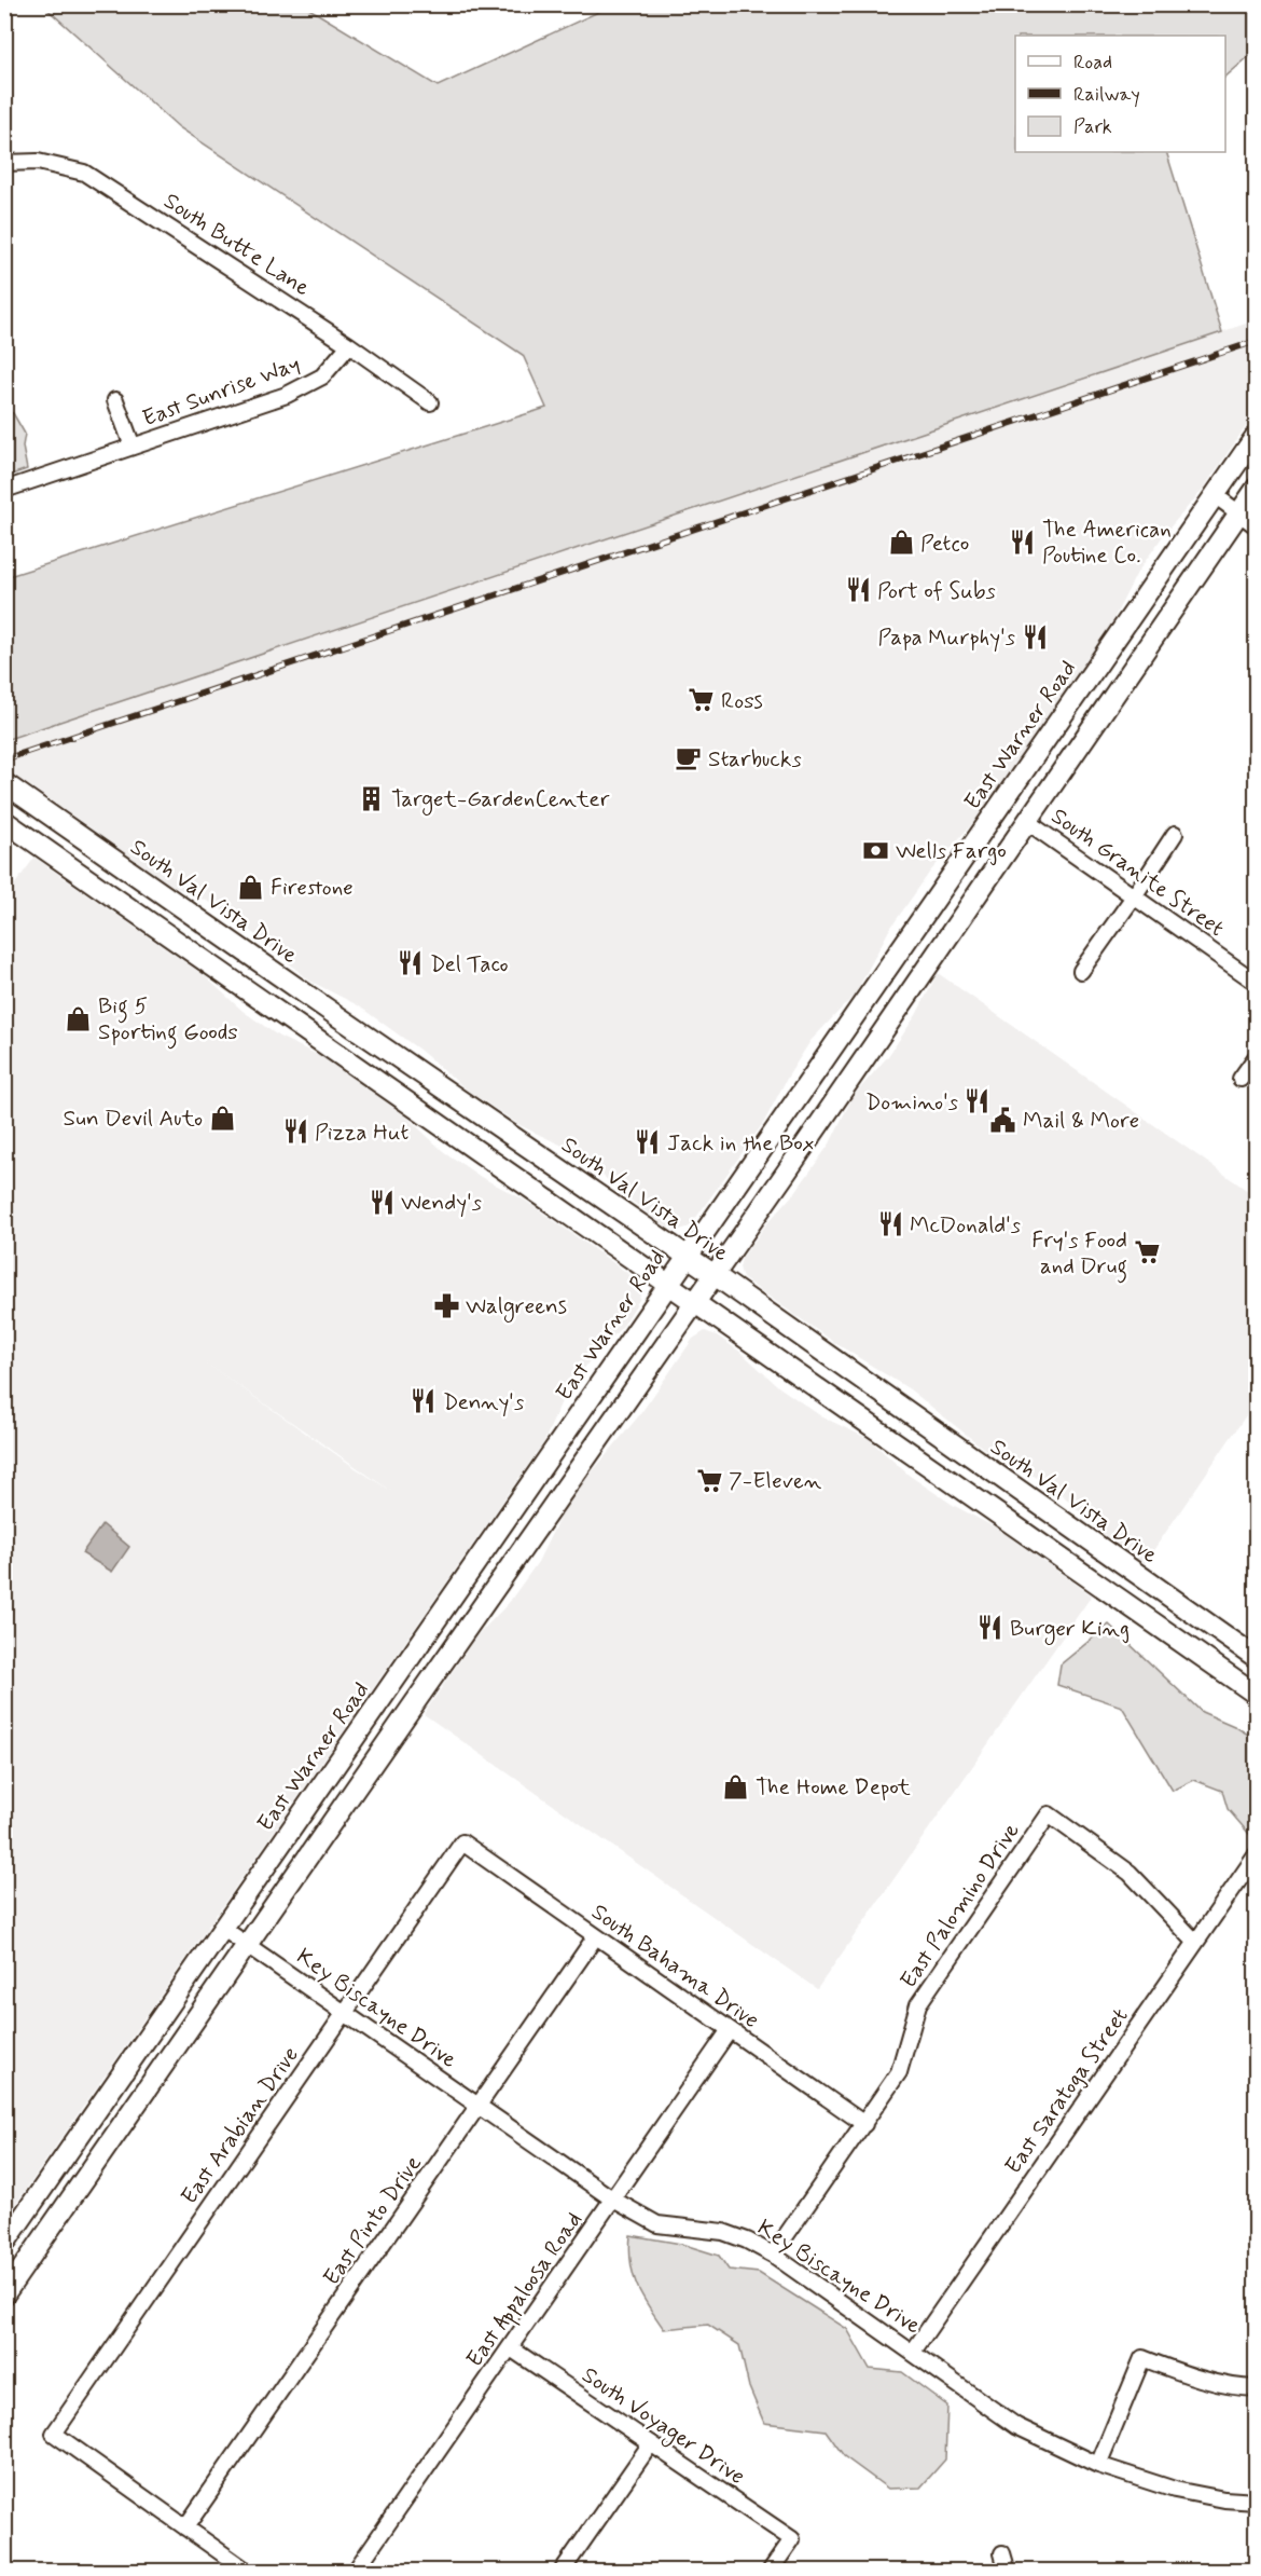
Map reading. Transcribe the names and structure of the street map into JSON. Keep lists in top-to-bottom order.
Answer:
{
  "streets": {
    "main road": ["East Warner Road", "South Val Vista Drive"],
    "street": [
      "South Butte Lane",
      "East Sunrise Way",
      "South Granite Street",
      "East Palomino Drive",
      "South Bahama Drive",
      "Key Biscayne Drive",
      "East Saratoga Street",
      "East Arabian Drive",
      "East Pinto Drive",
      "East Appaloosa Road",
      "South Voyager Drive"
    ]
  },
  "crossings": [
    ["South Butte Lane", "East Sunrise Way"],
    ["East Warner Road", "South Val Vista Drive"],
    ["East Warner Road", "Key Biscayne Drive"],
    ["East Palomino Drive", "South Bahama Drive"],
    ["East Palomino Drive", "Key Biscayne Drive"],
    ["East Palomino Drive", "East Saratoga Street"],
    ["South Bahama Drive", "East Arabian Drive"],
    ["South Bahama Drive", "East Pinto Drive"],
    ["South Bahama Drive", "East Appaloosa Road"],
    ["Key Biscayne Drive", "East Saratoga Street"],
    ["Key Biscayne Drive", "East Arabian Drive"],
    ["Key Biscayne Drive", "East Pinto Drive"],
    ["Key Biscayne Drive", "East Appaloosa Road"],
    ["East Arabian Drive", "East Pinto Drive"],
    ["East Appaloosa Road", "South Voyager Drive"]
  ],
  "places": {
    "restaurant": [
      "The American Poutine Co.",
      "Port of Subs",
      "Papa Murphy's",
      "Del Taco",
      "Domino's",
      "Pizza Hut",
      "Jack in the Box",
      "Wendy's",
      "McDonald's",
      "Denny's",
      "Burger King"
    ],
    "shop": [
      "Petco",
      "Firestone",
      "Big 5 Sporting Goods",
      "Sun Devil Auto",
      "The Home Depot"
    ],
    "supermarket": ["Ross", "Fry's Food and Drug", "7-Eleven"],
    "cafe": ["Starbucks"],
    "building": ["Target-GardenCenter"],
    "bank": ["Wells Fargo"],
    "public building": ["Mail & More"],
    "pharmacy": ["Walgreens"]
  },
  "legend": ["Road", "Railway", "Park"]
}
